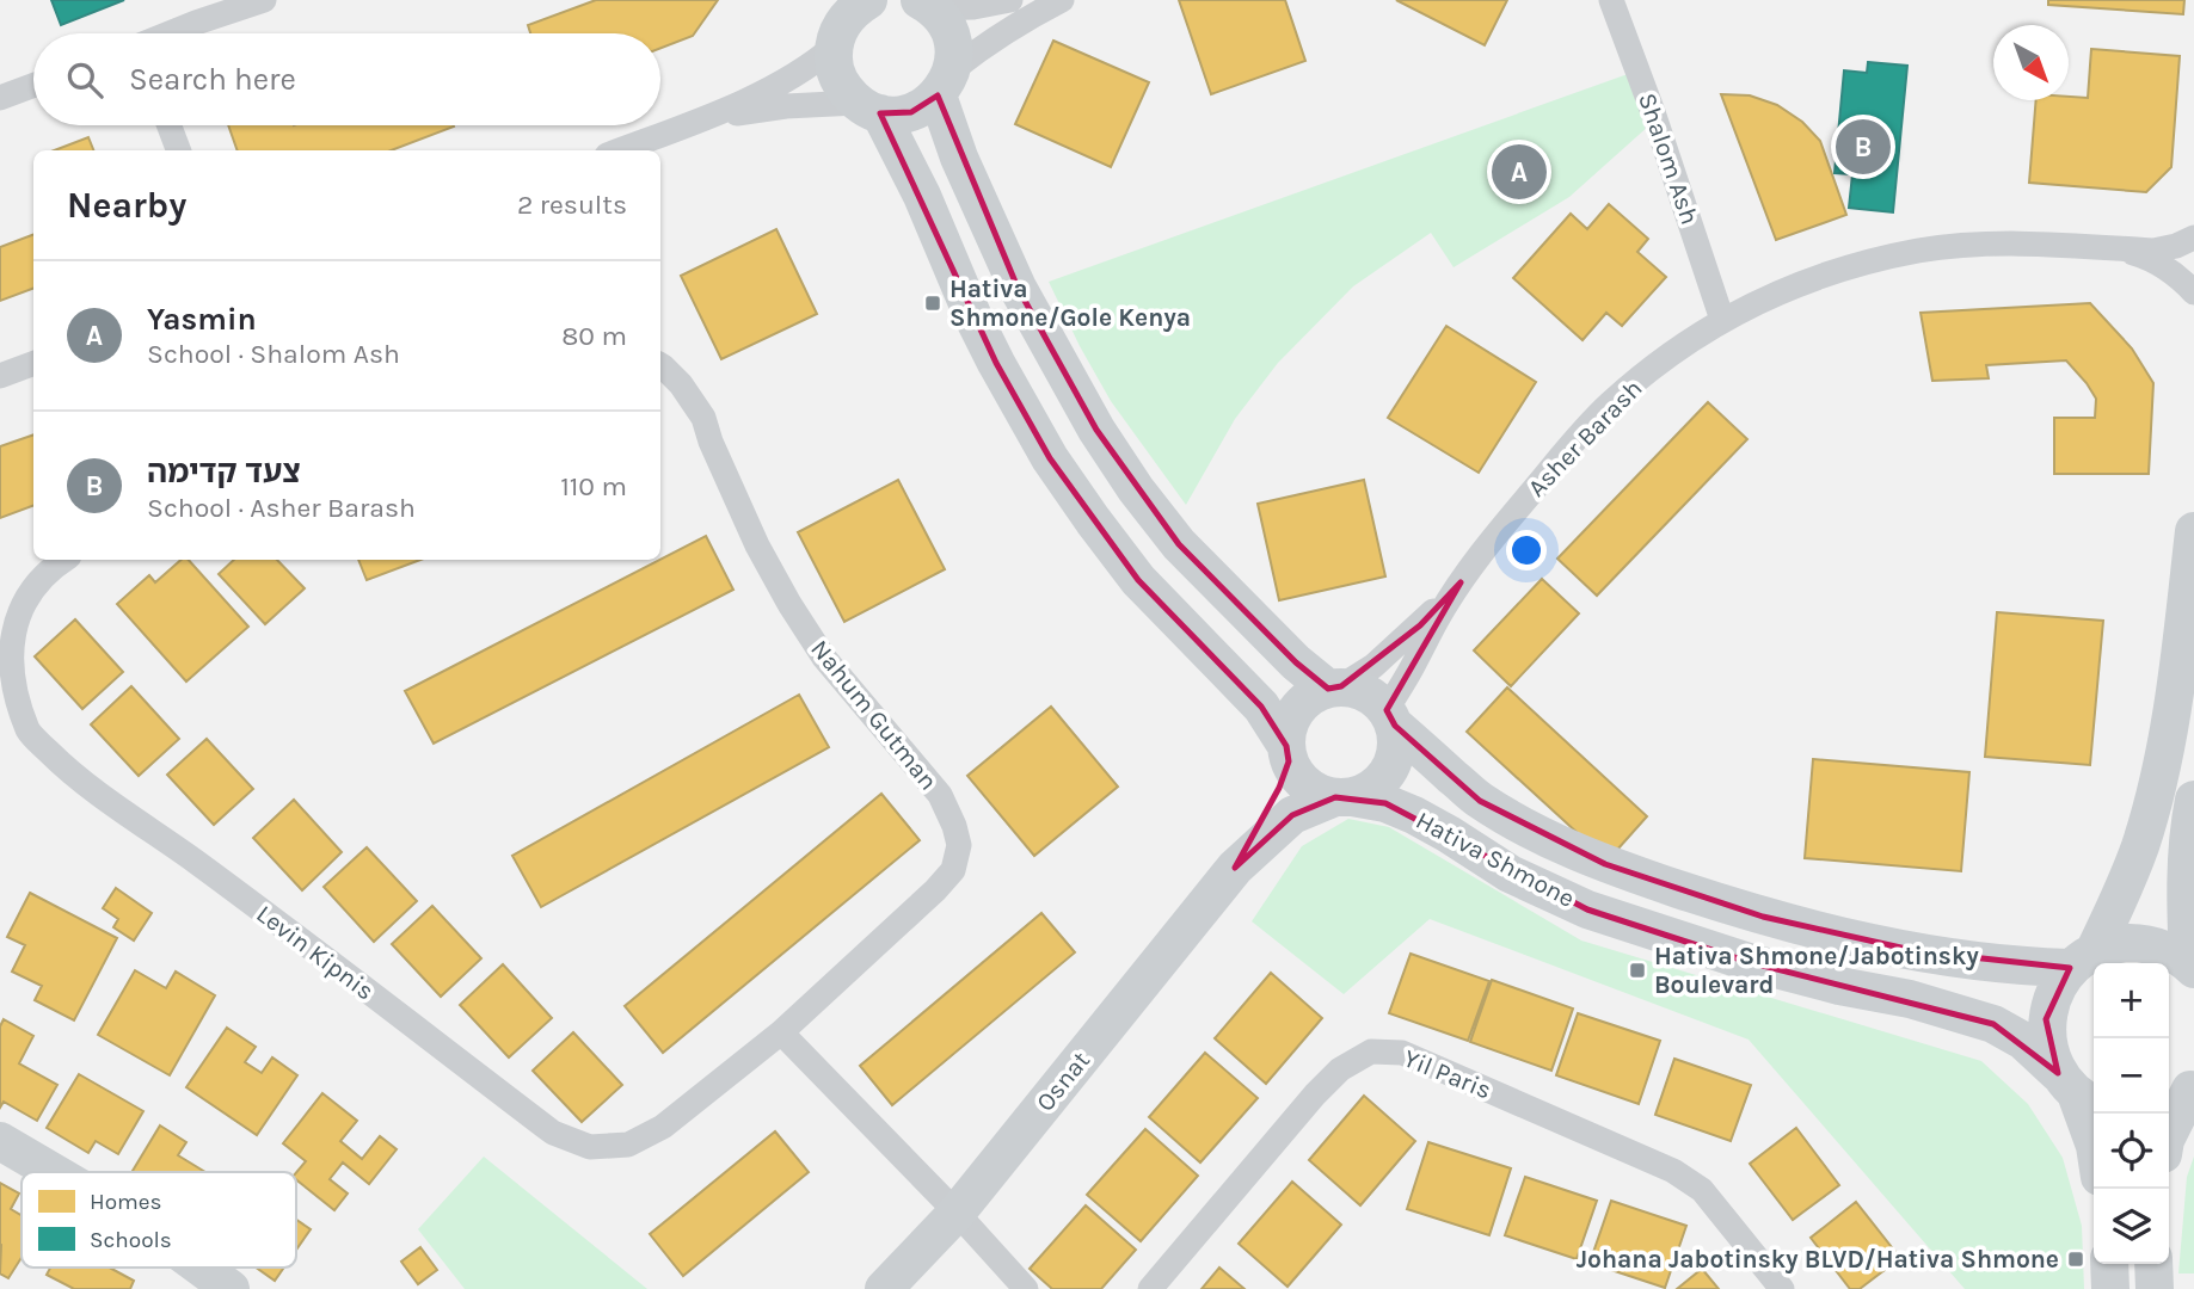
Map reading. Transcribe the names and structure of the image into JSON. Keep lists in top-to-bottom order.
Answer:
{
  "streets": {
    "street": [
      "Shalom Ash",
      "Asher Barash",
      "Nahum Gutman",
      "Hativa Shmone",
      "Levin Kipnis",
      "Yil Paris",
      "Osnat"
    ]
  },
  "crossings": [
    ["Shalom Ash", "Asher Barash"],
    ["Asher Barash", "Hativa Shmone"],
    ["Asher Barash", "Osnat"],
    ["Nahum Gutman", "Levin Kipnis"],
    ["Hativa Shmone", "Osnat"]
  ],
  "places": {
    "transit": ["Hativa Shmone/Gole Kenya", "Hativa Shmone/Jabotinsky Boulevard", "Johana Jabotinsky BLVD/Hativa Shmone"]
  },
  "legend": ["Homes", "Schools"],
  "north": "bottom right",
  "page": {
    "search": "Search here",
    "pins": ["B", "A"],
    "heading": ["Nearby", "2 results"],
    "list": [
      {
        "mark": "A",
        "name": "Yasmin",
        "note": "School · Shalom Ash",
        "value": "80 m"
      },
      {
        "mark": "B",
        "name": "צעד קדימה",
        "note": "School · Asher Barash",
        "value": "110 m"
      }
    ],
    "map_buttons": ["+", "−"]
  }
}
